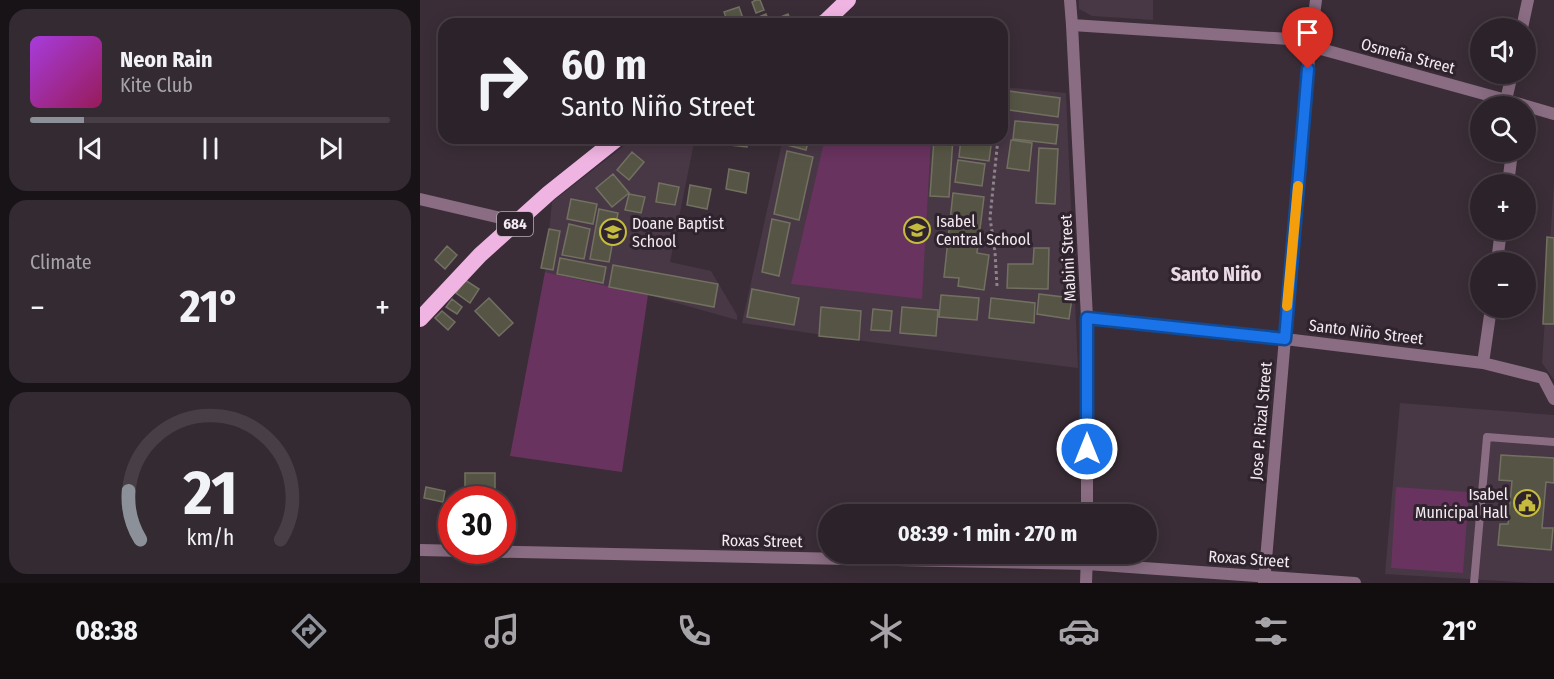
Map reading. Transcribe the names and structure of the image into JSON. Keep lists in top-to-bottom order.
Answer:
{
  "streets": {
    "highway": ["684"],
    "street": [
      "Osmeña Street",
      "Mabini Street",
      "Santo Niño Street",
      "Jose P. Rizal Street",
      "Roxas Street"
    ]
  },
  "crossings": [
    ["Osmeña Street", "Mabini Street"],
    ["Osmeña Street", "Jose P. Rizal Street"],
    ["Mabini Street", "Santo Niño Street"],
    ["Santo Niño Street", "Jose P. Rizal Street"],
    ["Jose P. Rizal Street", "Roxas Street"]
  ],
  "districts": ["Santo Niño"],
  "places": {
    "school or university": ["Isabel Central School", "Doane Baptist School"],
    "public building": ["Isabel Municipal Hall"]
  },
  "page": {
    "map_buttons": ["+", "−"],
    "turn": ["60 m", "Santo Niño Street"],
    "song": ["Neon Rain", "Kite Club"],
    "tile": "Climate",
    "heat": ["−", "21°", "+"],
    "limit": "30",
    "trip": "08:39 · 1 min · 270 m",
    "tabs": ["08:38", "21°"],
    "gauge": ["21", "km/h"]
  }
}
